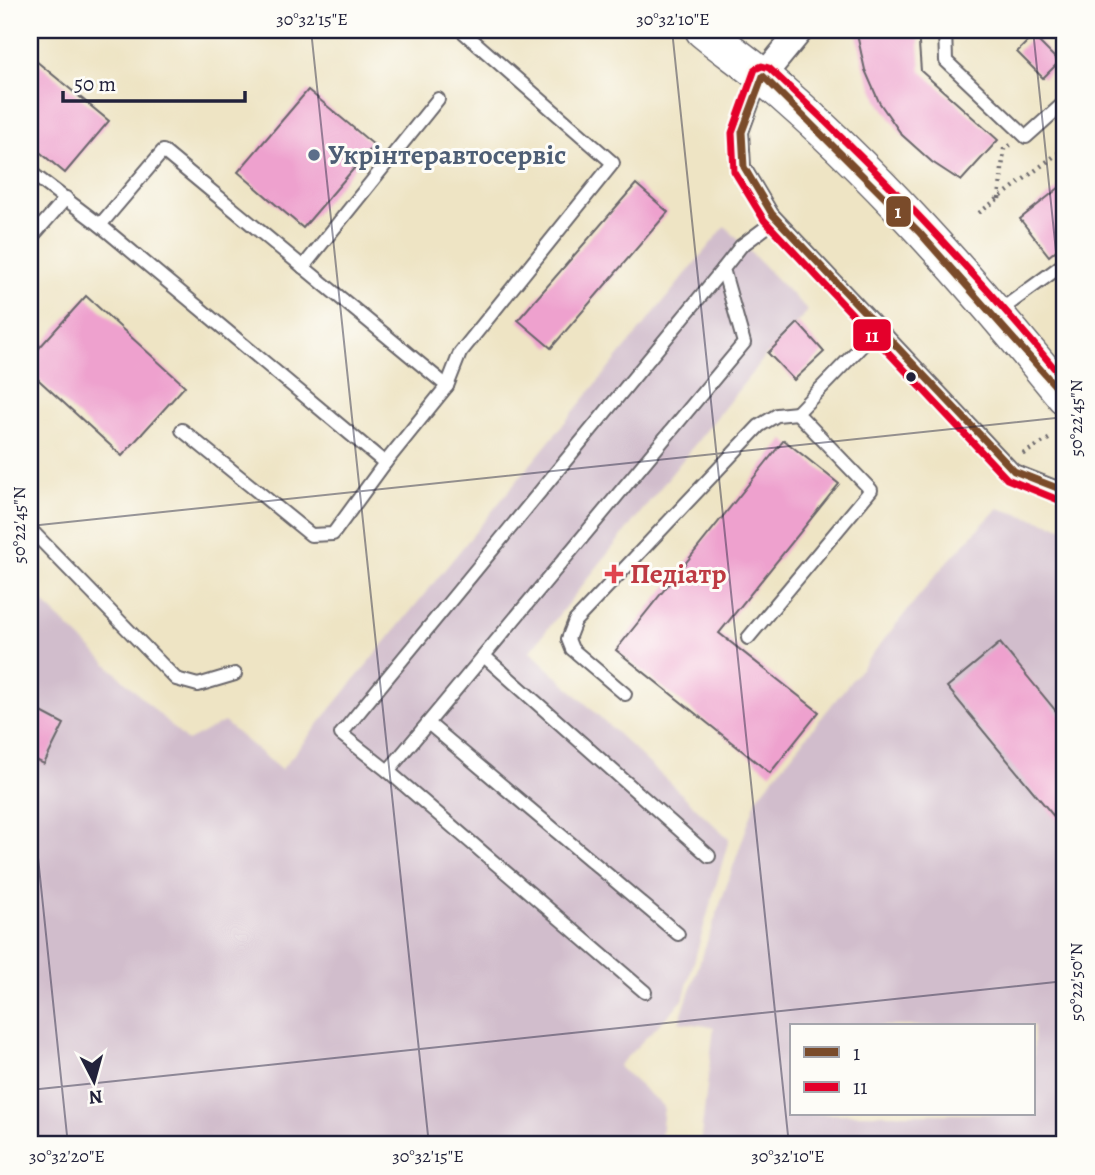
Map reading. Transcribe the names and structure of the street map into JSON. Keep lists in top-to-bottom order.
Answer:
{
  "places": {
    "other": ["Укрінтеравтосервіс"],
    "health": ["Педіатр"]
  },
  "lines": ["transit line 11", "transit line 1"],
  "legend": ["1", "11"],
  "scale_bar": "50 m",
  "north": "bottom",
  "coordinates": [
    "30°32'15\"E",
    "30°32'10\"E",
    "50°22'45\"N",
    "50°22'50\"N",
    "30°32'20\"E"
  ]
}
